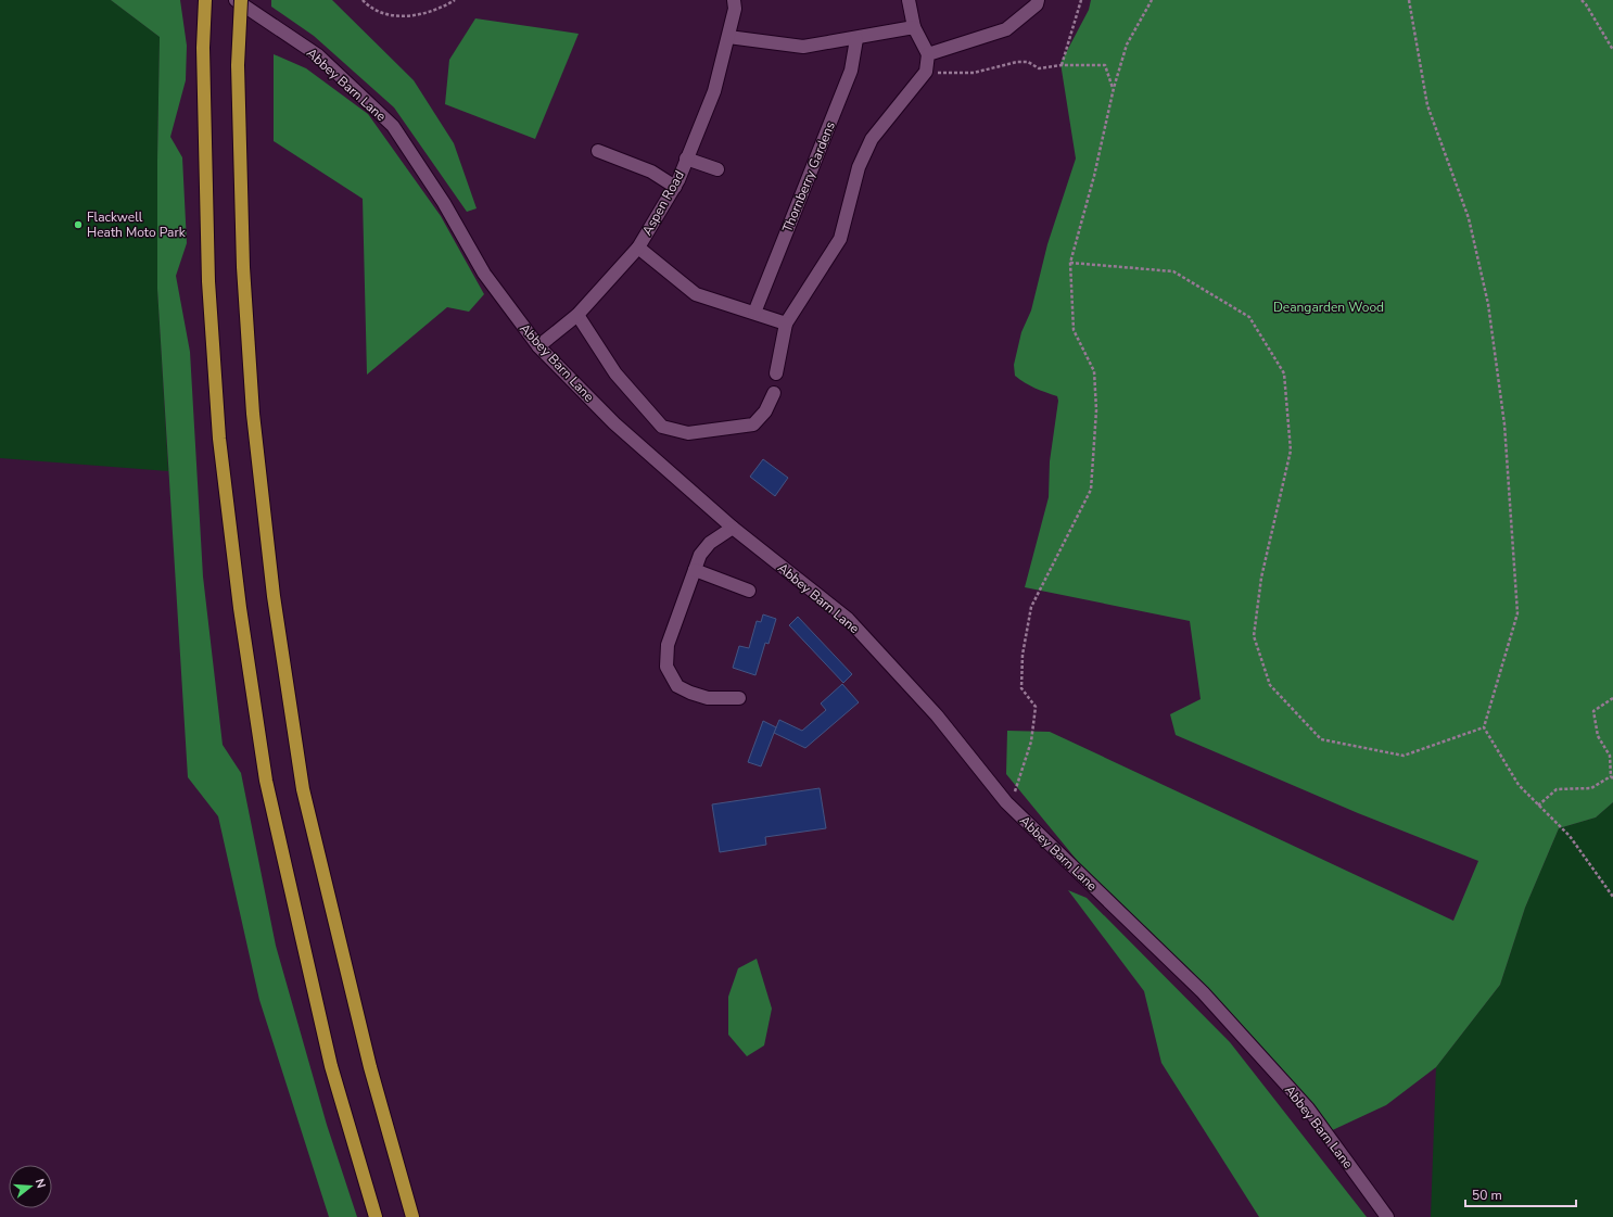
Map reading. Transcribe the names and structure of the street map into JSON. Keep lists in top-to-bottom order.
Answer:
{
  "streets": {
    "street": ["Abbey Barn Lane", "Thornberry Gardens", "Aspen Road"]
  },
  "crossings": [
    ["Abbey Barn Lane", "Aspen Road"]
  ],
  "parks": ["Deangarden Wood"],
  "places": ["Flackwell Heath Moto Park"],
  "scale_bar": "50 m",
  "north": "right"
}
